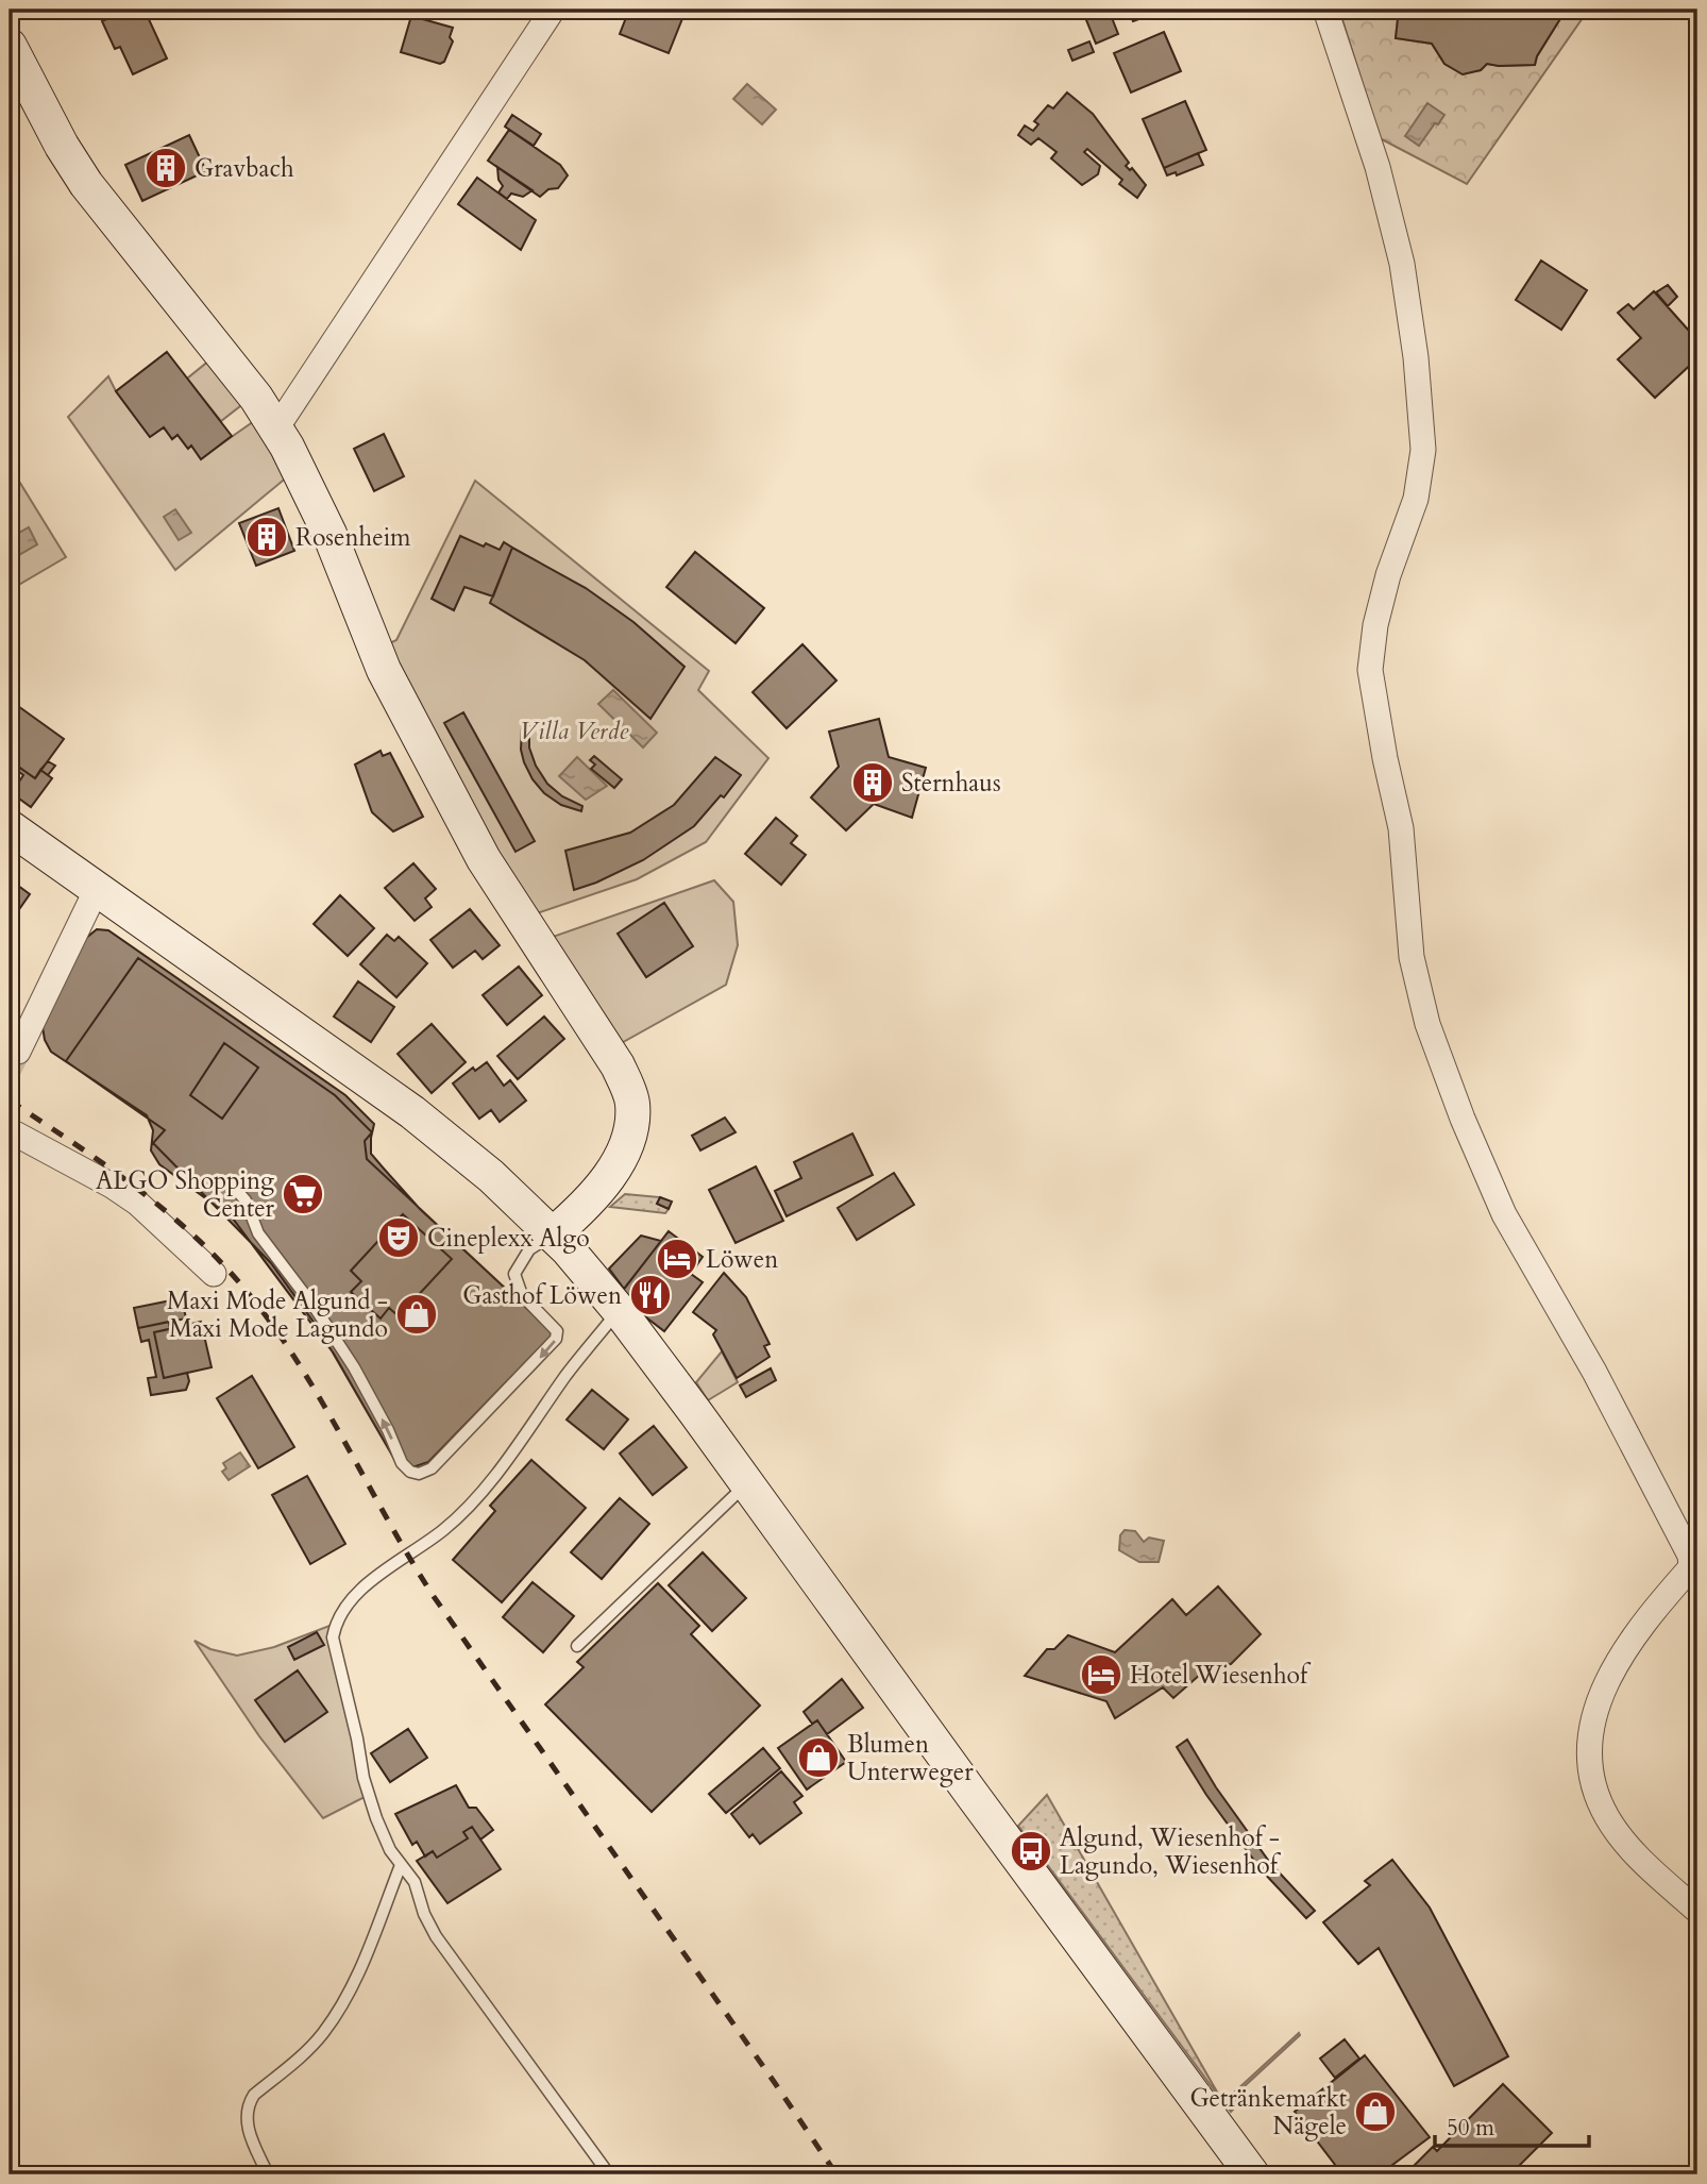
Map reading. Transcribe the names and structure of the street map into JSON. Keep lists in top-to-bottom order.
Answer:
{
  "parks": ["Villa Verde"],
  "places": {
    "building": ["Gravbach", "Rosenheim", "Sternhaus"],
    "supermarket": ["ALGO Shopping Center"],
    "theatre": ["Cineplexx Algo"],
    "hotel": ["Löwen", "Hotel Wiesenhof"],
    "restaurant": ["Gasthof Löwen"],
    "shop": ["Maxi Mode Algund - Maxi Mode Lagundo", "Blumen Unterweger", "Getränkemarkt Nägele"],
    "bus stop": ["Algund, Wiesenhof - Lagundo, Wiesenhof"]
  },
  "scale_bar": "50 m"
}
